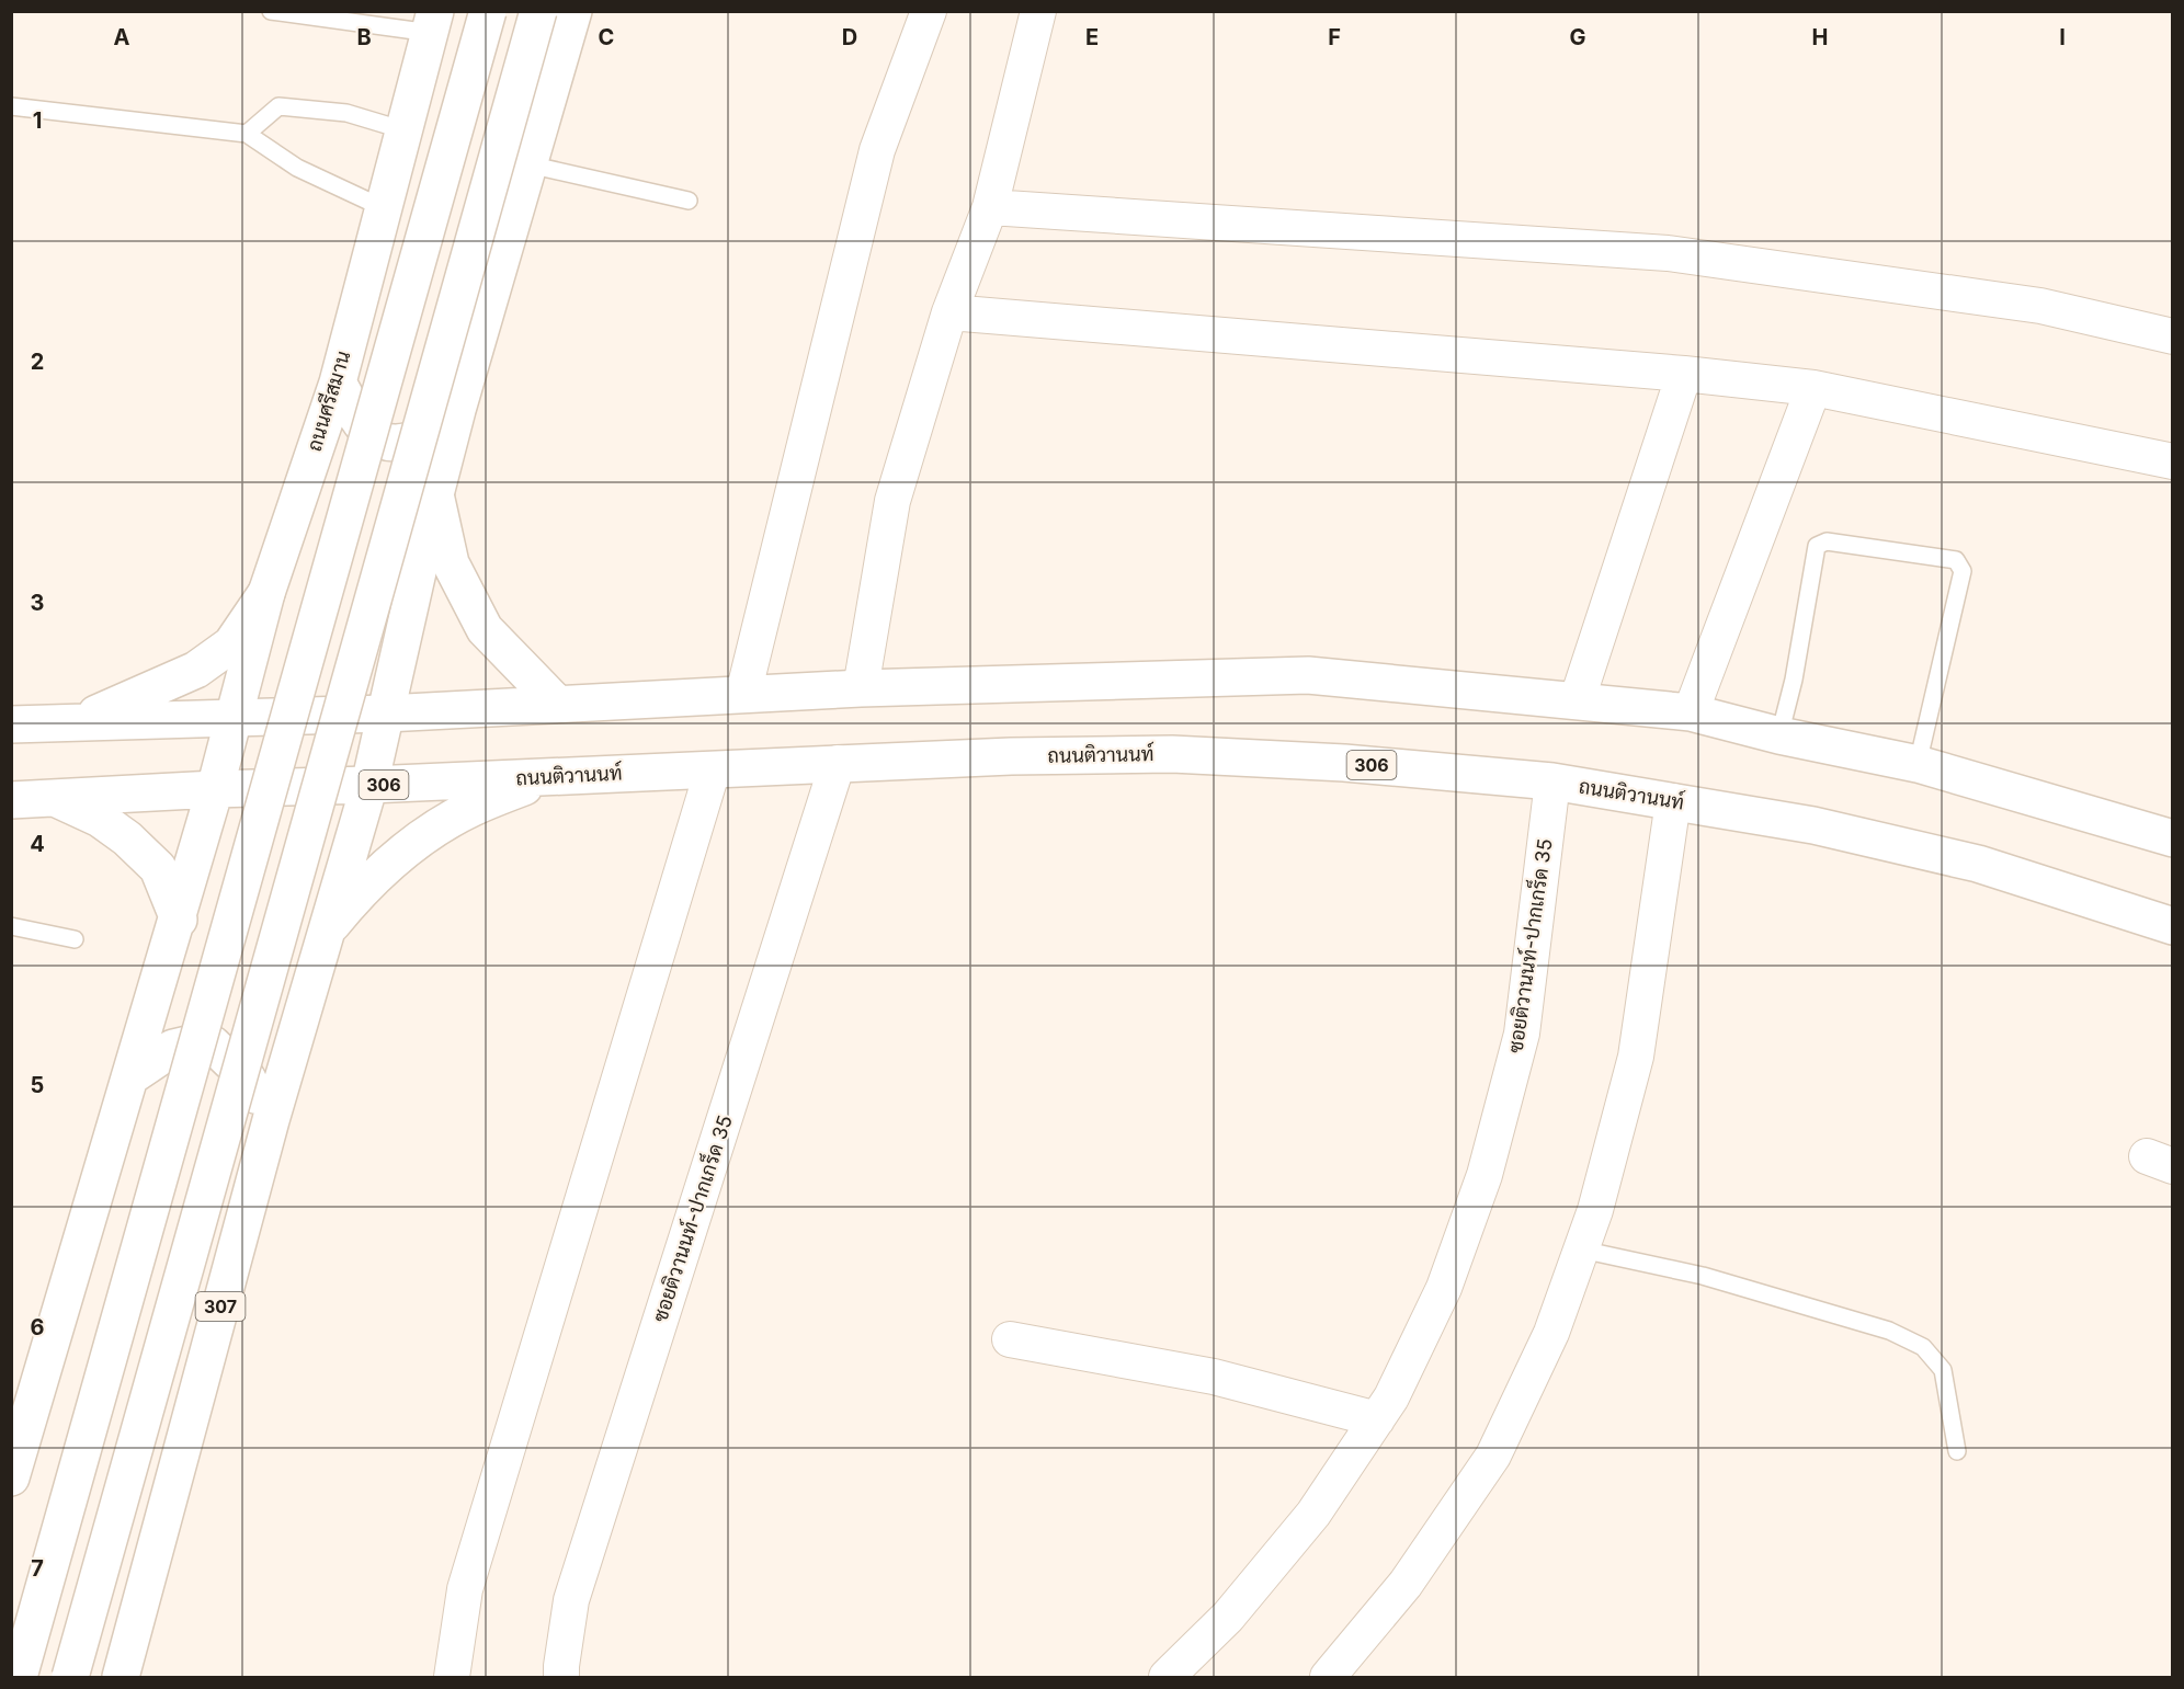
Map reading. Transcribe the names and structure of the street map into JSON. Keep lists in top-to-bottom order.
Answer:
{
  "streets": {
    "main road": [
      "ถนนศรีสมาน",
      "ถนนติวานนท์",
      "306",
      "307"
    ],
    "street": ["ซอยติวานนท์-ปากเกร็ด 35"]
  },
  "crossings": [
    ["ถนนศรีสมาน", "ถนนติวานนท์"],
    ["ถนนติวานนท์", "ซอยติวานนท์-ปากเกร็ด 35"],
    ["ถนนติวานนท์", "307"]
  ],
  "grid": {
    "columns": [
      "A",
      "B",
      "C",
      "D",
      "E",
      "F",
      "G",
      "H",
      "I"
    ],
    "rows": [
      "1",
      "2",
      "3",
      "4",
      "5",
      "6",
      "7"
    ]
  }
}
